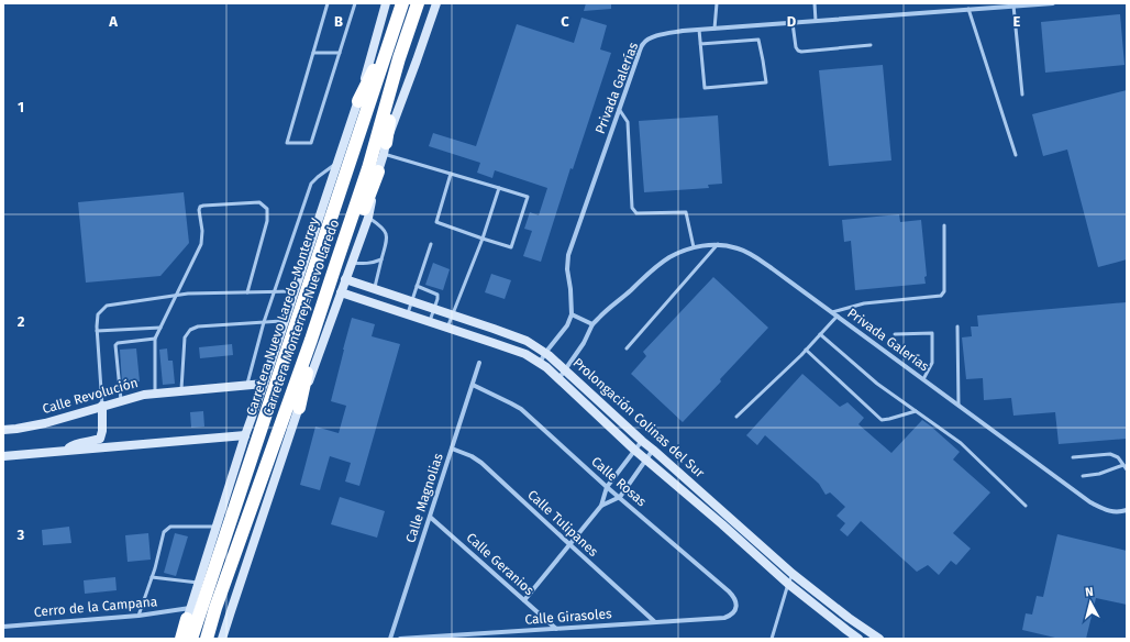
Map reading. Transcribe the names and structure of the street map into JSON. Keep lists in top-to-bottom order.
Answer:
{
  "streets": {
    "highway": ["Carretera Nuevo Laredo-Monterrey", "Carretera Monterrey-Nuevo Laredo"],
    "street": [
      "Privada Galerías",
      "Calle Revolución",
      "Prolongación Colinas del Sur",
      "Calle Rosas",
      "Calle Magnolias",
      "Calle Tulipanes",
      "Calle Geranios",
      "Cerro de la Campana",
      "Calle Girasoles"
    ]
  },
  "crossings": [
    ["Privada Galerías", "Prolongación Colinas del Sur"],
    ["Calle Rosas", "Calle Magnolias"],
    ["Calle Rosas", "Calle Girasoles"],
    ["Calle Magnolias", "Calle Tulipanes"],
    ["Calle Magnolias", "Calle Geranios"],
    ["Calle Tulipanes", "Calle Girasoles"],
    ["Calle Geranios", "Calle Girasoles"]
  ],
  "north": "top",
  "grid": {
    "columns": [
      "A",
      "B",
      "C",
      "D",
      "E"
    ],
    "rows": ["1", "2", "3"]
  }
}
